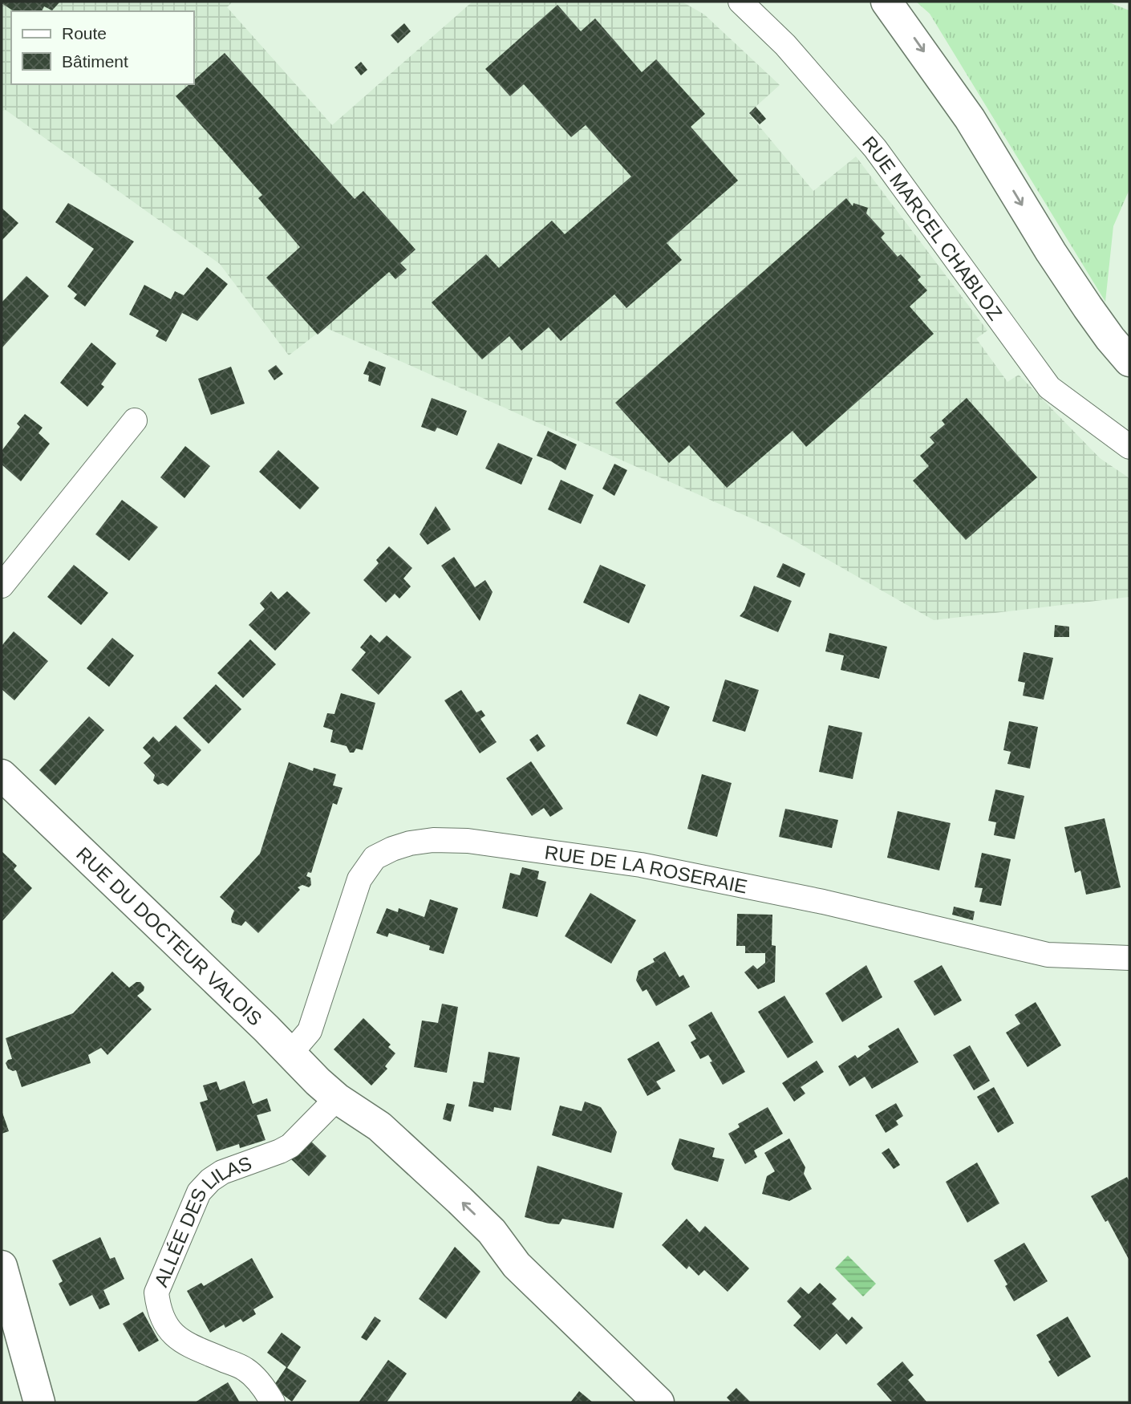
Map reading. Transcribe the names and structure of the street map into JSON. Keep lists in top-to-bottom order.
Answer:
{
  "streets": {
    "main road": ["RUE DU DOCTEUR VALOIS"],
    "street": ["RUE MARCEL CHABLOZ", "RUE DE LA ROSERAIE", "ALLÉE DES LILAS"]
  },
  "crossings": [
    ["RUE DE LA ROSERAIE", "RUE DU DOCTEUR VALOIS"],
    ["RUE DU DOCTEUR VALOIS", "ALLÉE DES LILAS"]
  ],
  "legend": ["Route", "Bâtiment"]
}
